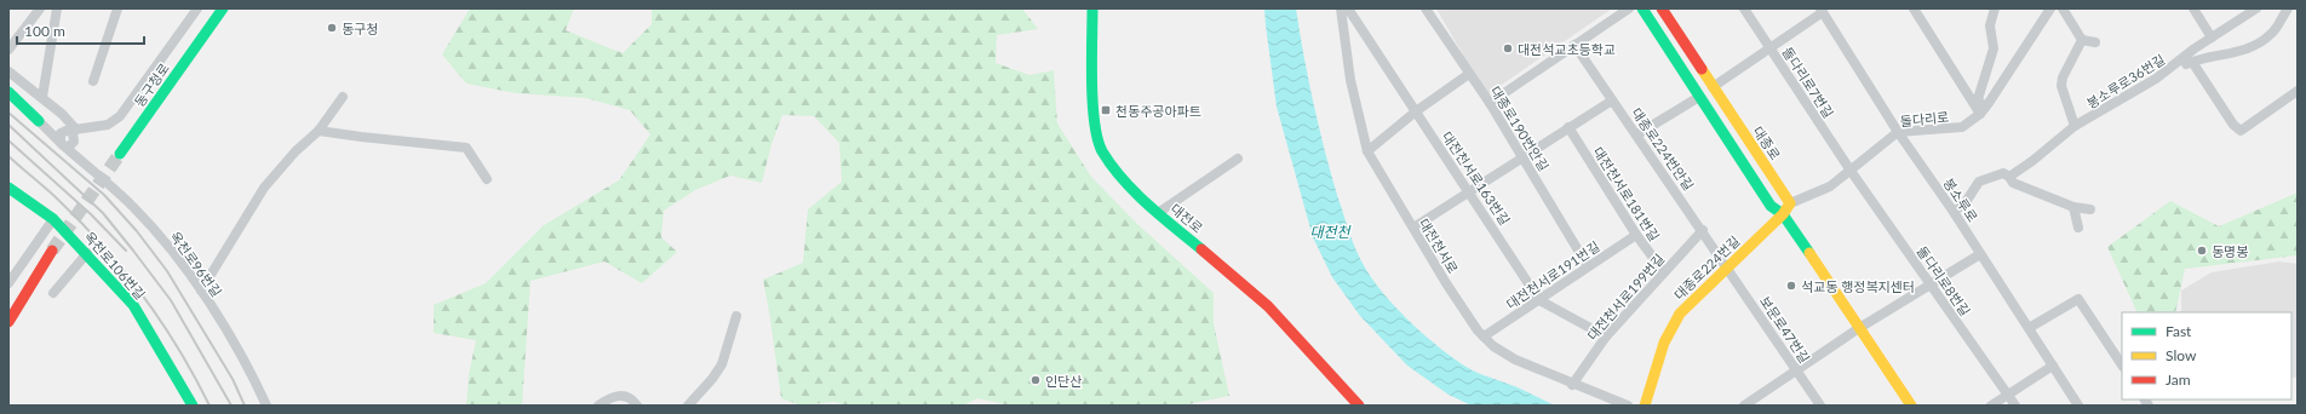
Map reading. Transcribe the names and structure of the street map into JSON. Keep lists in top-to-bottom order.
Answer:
{
  "streets": {
    "main road": [
      "동구청로",
      "대종로",
      "대전로",
      "옥천로106번길",
      "대종로224번길"
    ],
    "street": [
      "봉소루로36번길",
      "돌다리로7번길",
      "돌다리로",
      "대종로190번안길",
      "대종로224번안길",
      "대전천서로163번길",
      "대전천서로181번길",
      "봉소루로",
      "대전천서로",
      "옥천로96번길",
      "대전천서로191번길",
      "돌다리로8번길",
      "대전천서로199번길",
      "보문로47번길"
    ]
  },
  "crossings": [
    ["봉소루로36번길", "봉소루로"],
    ["돌다리로7번길", "돌다리로"],
    ["돌다리로7번길", "돌다리로8번길"],
    ["돌다리로", "대종로"],
    ["돌다리로", "봉소루로"],
    ["돌다리로", "돌다리로8번길"],
    ["대종로190번안길", "대전천서로191번길"],
    ["대종로224번안길", "대종로224번길"],
    ["대종로224번안길", "대전천서로199번길"],
    ["대종로224번안길", "보문로47번길"],
    ["대전천서로163번길", "대전천서로191번길"],
    ["대전천서로163번길", "대전천서로199번길"],
    ["대전천서로181번길", "대전천서로191번길"],
    ["대전천서로181번길", "대전천서로199번길"],
    ["대전천서로", "대전천서로191번길"],
    ["대전천서로", "대전천서로199번길"],
    ["대종로224번길", "보문로47번길"]
  ],
  "water": ["대전천"],
  "places": {
    "other": [
      "동구청",
      "대전석교초등학교",
      "동명봉",
      "석교동 행정복지센터",
      "인단산"
    ],
    "transit": ["천동주공아파트"]
  },
  "legend": ["Fast", "Slow", "Jam"],
  "scale_bar": "100 m"
}
